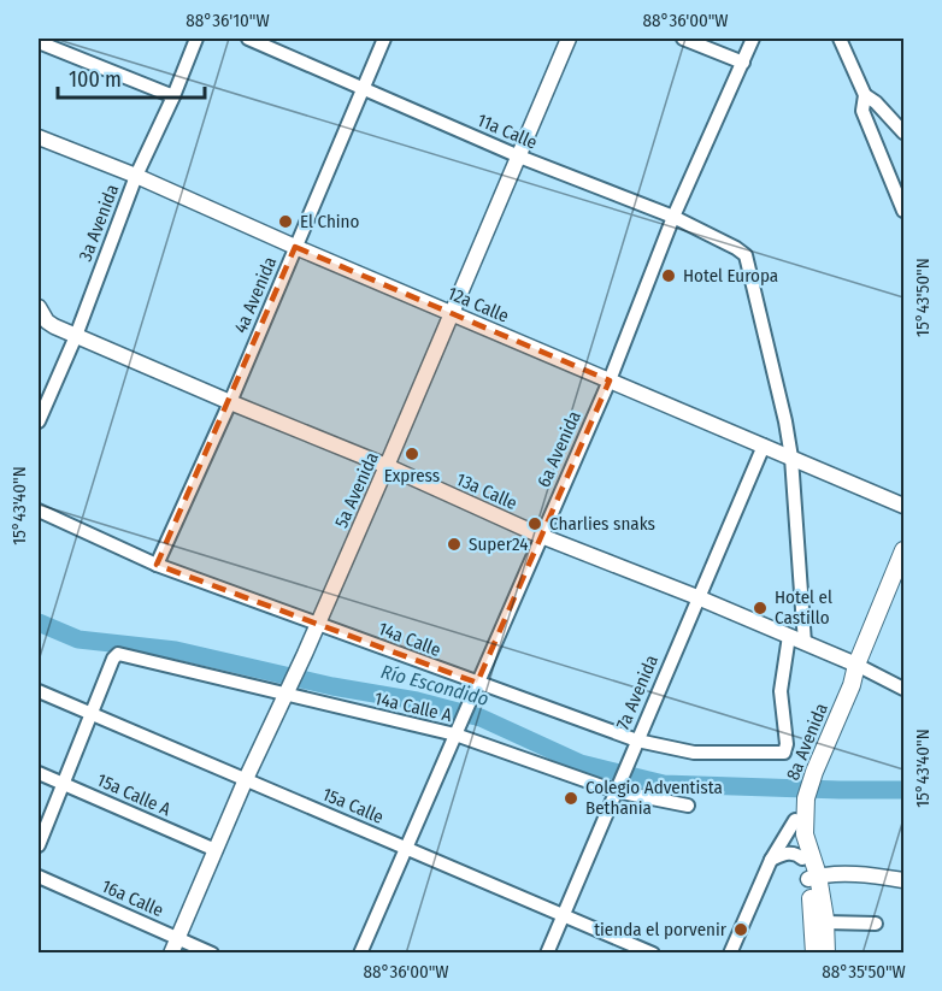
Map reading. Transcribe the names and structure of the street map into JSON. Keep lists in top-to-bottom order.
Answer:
{
  "streets": {
    "main road": ["8a Avenida"],
    "street": [
      "11a Calle",
      "3a Avenida",
      "4a Avenida",
      "12a Calle",
      "6a Avenida",
      "5a Avenida",
      "13a Calle",
      "14a Calle",
      "7a Avenida",
      "14a Calle A",
      "15a Calle A",
      "15a Calle",
      "16a Calle"
    ]
  },
  "crossings": [
    ["11a Calle", "4a Avenida"],
    ["11a Calle", "12a Calle"],
    ["11a Calle", "6a Avenida"],
    ["11a Calle", "5a Avenida"],
    ["3a Avenida", "12a Calle"],
    ["3a Avenida", "13a Calle"],
    ["4a Avenida", "12a Calle"],
    ["4a Avenida", "13a Calle"],
    ["4a Avenida", "14a Calle"],
    ["12a Calle", "6a Avenida"],
    ["12a Calle", "5a Avenida"],
    ["12a Calle", "7a Avenida"],
    ["6a Avenida", "13a Calle"],
    ["6a Avenida", "14a Calle"],
    ["6a Avenida", "14a Calle A"],
    ["6a Avenida", "15a Calle"],
    ["5a Avenida", "13a Calle"],
    ["5a Avenida", "14a Calle"],
    ["5a Avenida", "14a Calle A"],
    ["5a Avenida", "15a Calle A"],
    ["5a Avenida", "15a Calle"],
    ["5a Avenida", "16a Calle"],
    ["13a Calle", "14a Calle"],
    ["13a Calle", "7a Avenida"],
    ["13a Calle", "8a Avenida"],
    ["14a Calle", "7a Avenida"],
    ["7a Avenida", "14a Calle A"],
    ["7a Avenida", "15a Calle"],
    ["14a Calle A", "15a Calle"]
  ],
  "water": ["Río Escondido"],
  "places": [
    "El Chino",
    "Hotel Europa",
    "Express",
    "Charlies snaks",
    "Super24",
    "Hotel el Castillo",
    "Colegio Adventista Bethania",
    "tienda el porvenir"
  ],
  "scale_bar": "100 m",
  "coordinates": [
    "88°36'10\"W",
    "88°36'00\"W",
    "15°43'50\"N",
    "15°43'40\"N",
    "88°35'50\"W"
  ]
}
